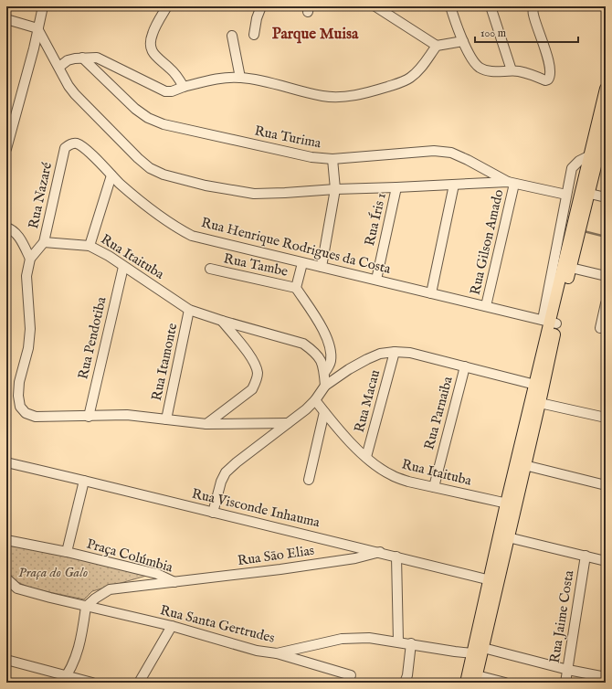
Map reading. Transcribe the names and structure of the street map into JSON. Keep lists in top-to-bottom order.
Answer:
{
  "streets": {
    "street": [
      "Rua Turima",
      "Rua Nazaré",
      "Rua Íris 1",
      "Rua Gilson Amado",
      "Rua Henrique Rodrigues da Costa",
      "Rua Itaituba",
      "Rua Tambe",
      "Rua Pendotiba",
      "Rua Itamonte",
      "Rua Macau",
      "Rua Parnaiba",
      "Rua Visconde Inhauma",
      "Praça Colúmbia",
      "Rua Sāo Elias",
      "Rua Jaime Costa",
      "Rua Santa Gertrudes"
    ]
  },
  "crossings": [
    ["Rua Turima", "Rua Gilson Amado"],
    ["Rua Nazaré", "Rua Henrique Rodrigues da Costa"],
    ["Rua Nazaré", "Rua Itaituba"],
    ["Rua Íris 1", "Rua Henrique Rodrigues da Costa"],
    ["Rua Gilson Amado", "Rua Henrique Rodrigues da Costa"],
    ["Rua Henrique Rodrigues da Costa", "Rua Tambe"],
    ["Rua Itaituba", "Rua Tambe"],
    ["Rua Itaituba", "Rua Pendotiba"],
    ["Rua Itaituba", "Rua Itamonte"],
    ["Rua Itaituba", "Rua Macau"],
    ["Rua Itaituba", "Rua Parnaiba"],
    ["Rua Visconde Inhauma", "Rua Sāo Elias"],
    ["Praça Colúmbia", "Rua Sāo Elias"],
    ["Praça Colúmbia", "Rua Santa Gertrudes"]
  ],
  "districts": ["Parque Muisa"],
  "parks": ["Praça do Galo"],
  "scale_bar": "100 m"
}
